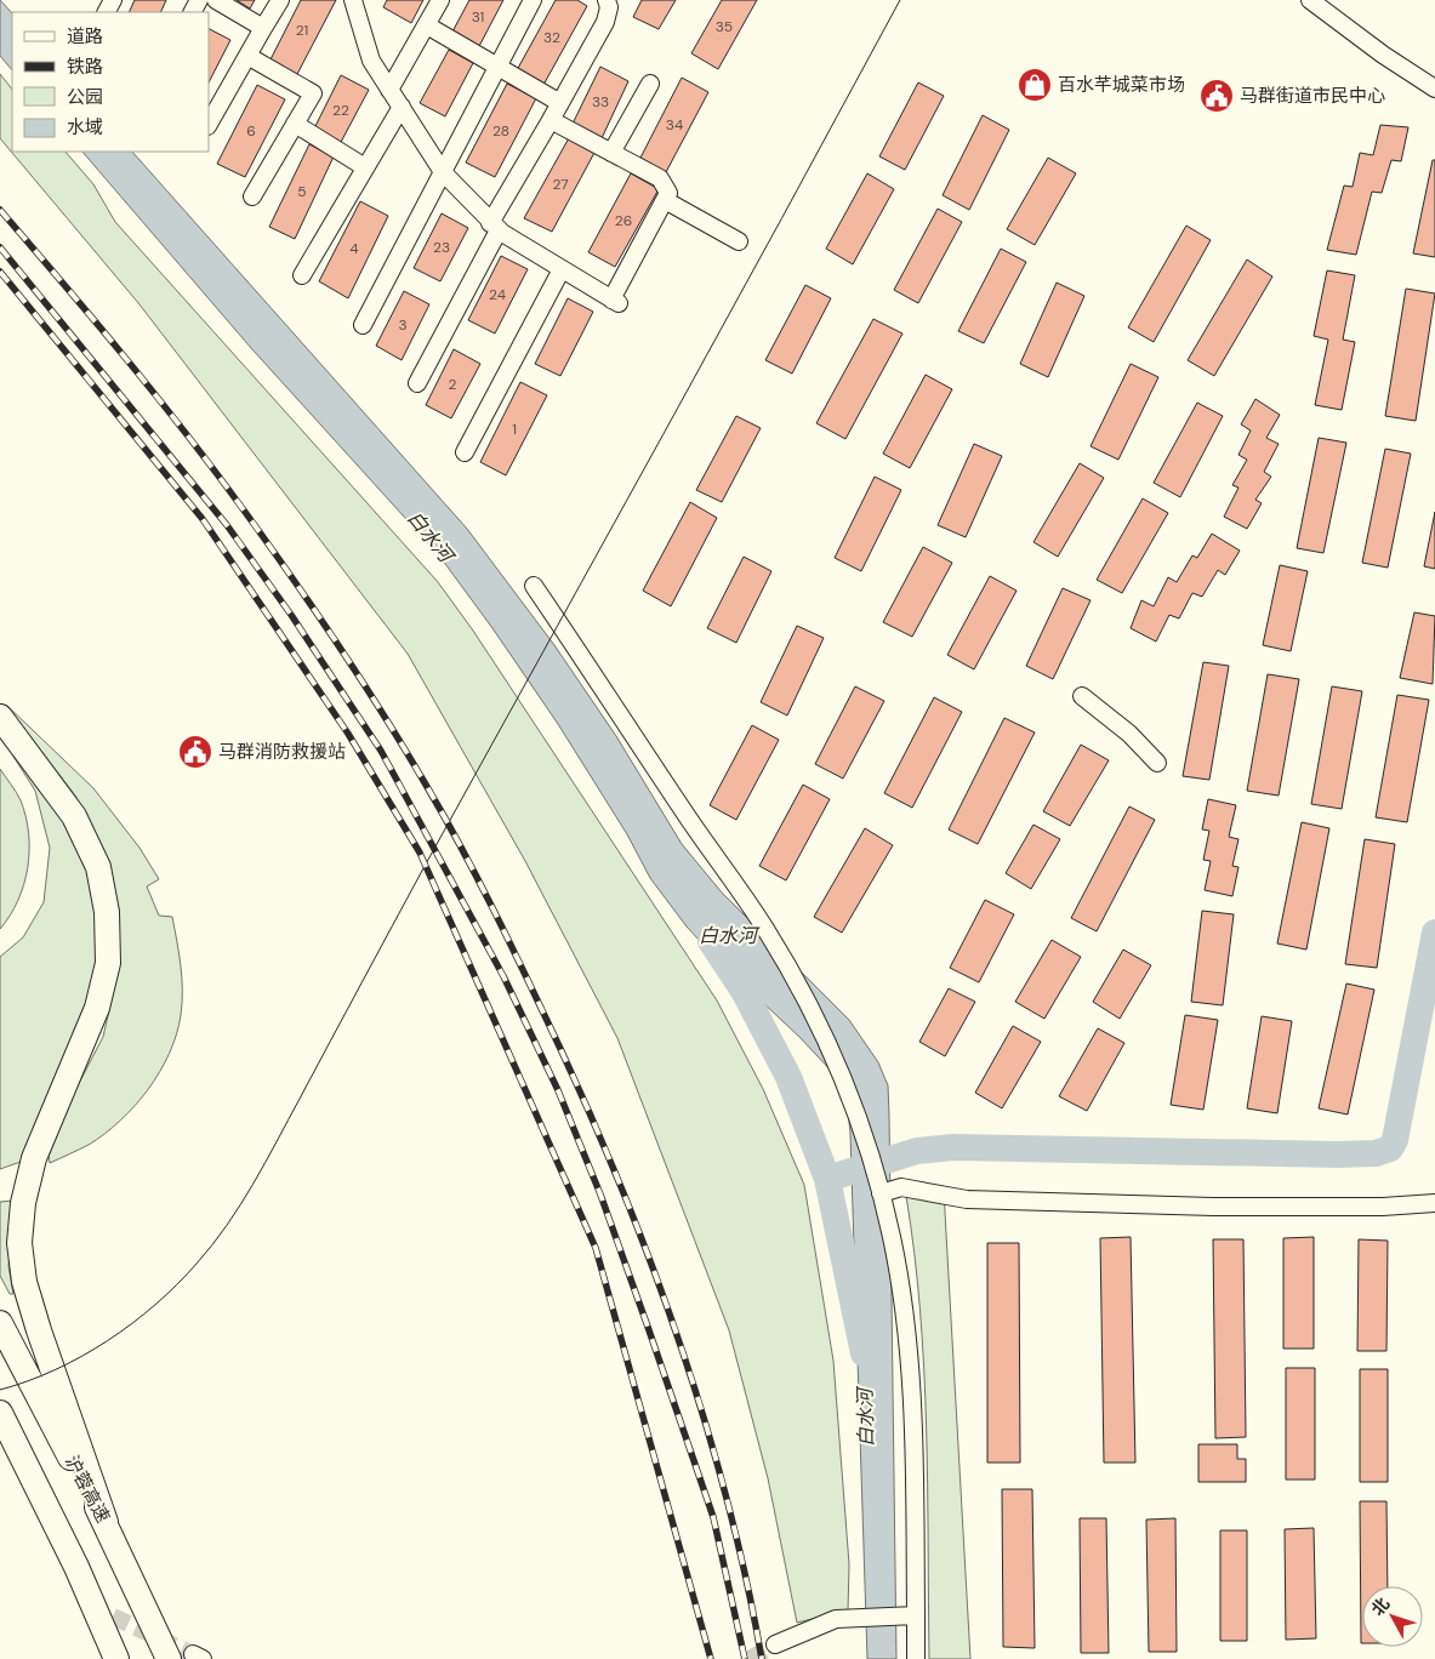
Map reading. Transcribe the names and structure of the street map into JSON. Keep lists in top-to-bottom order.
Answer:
{
  "streets": {
    "highway": ["沪蓉高速"]
  },
  "water": ["白水河"],
  "places": {
    "shop": ["百水芊城菜市场"],
    "public building": ["马群街道市民中心", "马群消防救援站"]
  },
  "house_numbers": [
    "31",
    "35",
    "21",
    "32",
    "33",
    "22",
    "34",
    "6",
    "28",
    "27",
    "5",
    "26",
    "23",
    "4",
    "24",
    "3",
    "2",
    "1"
  ],
  "legend": [
    "道路",
    "铁路",
    "公园",
    "水域"
  ],
  "north": "top left"
}
